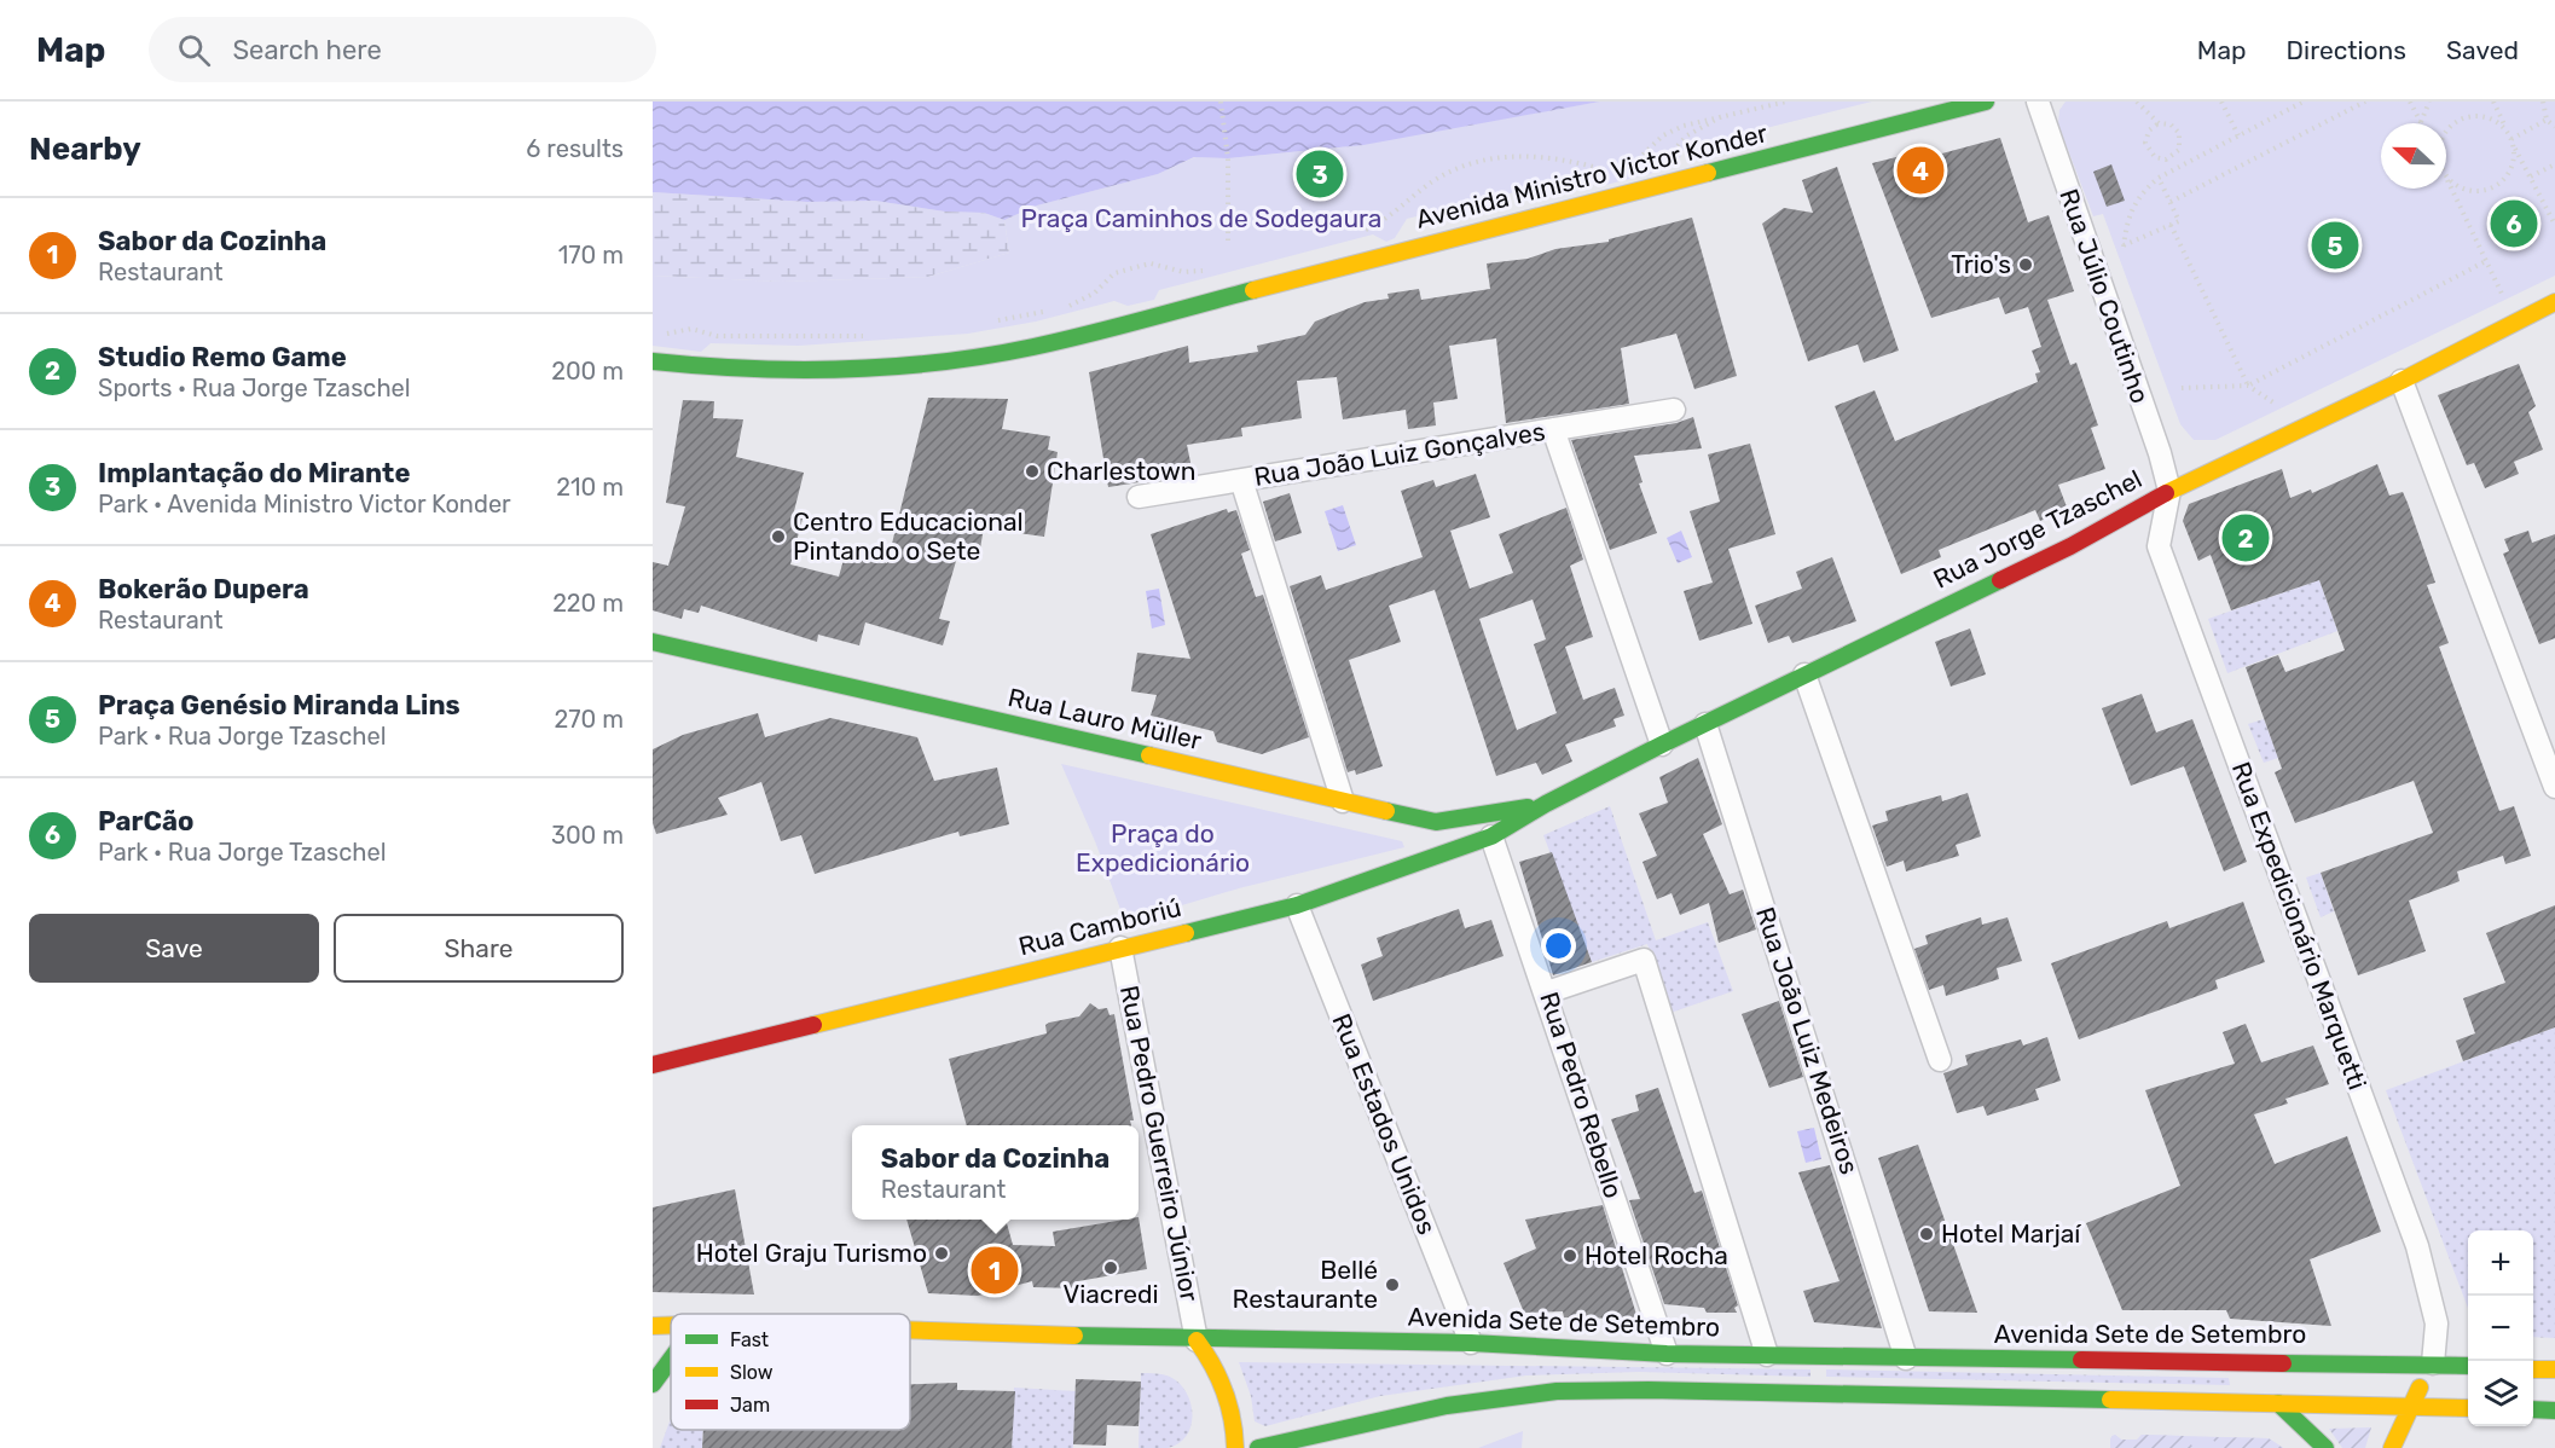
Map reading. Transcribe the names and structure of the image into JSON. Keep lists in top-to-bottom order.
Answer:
{
  "streets": {
    "main road": [
      "Avenida Ministro Victor Konder",
      "Rua Jorge Tzaschel",
      "Rua Lauro Müller",
      "Rua Camboriú",
      "Avenida Sete de Setembro"
    ],
    "street": [
      "Rua Júlio Coutinho",
      "Rua João Luiz Gonçalves",
      "Rua Expedicionário Marquetti",
      "Rua João Luiz Medeiros",
      "Rua Pedro Rebello",
      "Rua Estados Unidos",
      "Rua Pedro Guerreiro Júnior"
    ]
  },
  "crossings": [
    ["Rua Júlio Coutinho", "Rua Jorge Tzaschel"],
    ["Rua Júlio Coutinho", "Rua Expedicionário Marquetti"],
    ["Rua João Luiz Gonçalves", "Rua Lauro Müller"],
    ["Rua Jorge Tzaschel", "Rua Lauro Müller"],
    ["Rua Jorge Tzaschel", "Rua Expedicionário Marquetti"],
    ["Rua Jorge Tzaschel", "Rua Camboriú"],
    ["Rua Jorge Tzaschel", "Rua João Luiz Medeiros"],
    ["Rua Lauro Müller", "Rua Camboriú"],
    ["Rua Expedicionário Marquetti", "Avenida Sete de Setembro"],
    ["Rua Camboriú", "Rua Pedro Rebello"],
    ["Rua Camboriú", "Rua Estados Unidos"],
    ["Rua Camboriú", "Rua Pedro Guerreiro Júnior"],
    ["Rua João Luiz Medeiros", "Avenida Sete de Setembro"],
    ["Rua Pedro Rebello", "Avenida Sete de Setembro"],
    ["Rua Estados Unidos", "Avenida Sete de Setembro"],
    ["Rua Pedro Guerreiro Júnior", "Avenida Sete de Setembro"]
  ],
  "parks": ["Praça Caminhos de Sodegaura", "Praça do Expedicionário"],
  "places": [
    "Trio's",
    "Charlestown",
    "Centro Educacional Pintando o Sete",
    "Hotel Marjaí",
    "Hotel Graju Turismo",
    "Hotel Rocha",
    "Viacredi",
    "Bellé Restaurante"
  ],
  "legend": ["Fast", "Slow", "Jam"],
  "north": "left",
  "page": {
    "header": "Map",
    "search": "Search here",
    "nav": ["Map", "Directions", "Saved"],
    "heading": ["Nearby", "6 results"],
    "pins": [
      "4",
      "3",
      "6",
      "5",
      "2",
      "1"
    ],
    "list": [
      {
        "mark": "1",
        "name": "Sabor da Cozinha",
        "note": "Restaurant",
        "value": "170 m"
      },
      {
        "mark": "2",
        "name": "Studio Remo Game",
        "note": "Sports · Rua Jorge Tzaschel",
        "value": "200 m"
      },
      {
        "mark": "3",
        "name": "Implantação do Mirante",
        "note": "Park · Avenida Ministro Victor Konder",
        "value": "210 m"
      },
      {
        "mark": "4",
        "name": "Bokerão Dupera",
        "note": "Restaurant",
        "value": "220 m"
      },
      {
        "mark": "5",
        "name": "Praça Genésio Miranda Lins",
        "note": "Park · Rua Jorge Tzaschel",
        "value": "270 m"
      },
      {
        "mark": "6",
        "name": "ParCão",
        "note": "Park · Rua Jorge Tzaschel",
        "value": "300 m"
      }
    ],
    "buttons": ["Save", "Share"],
    "popup": ["Sabor da Cozinha", "Restaurant"],
    "map_buttons": ["+", "−"]
  }
}
